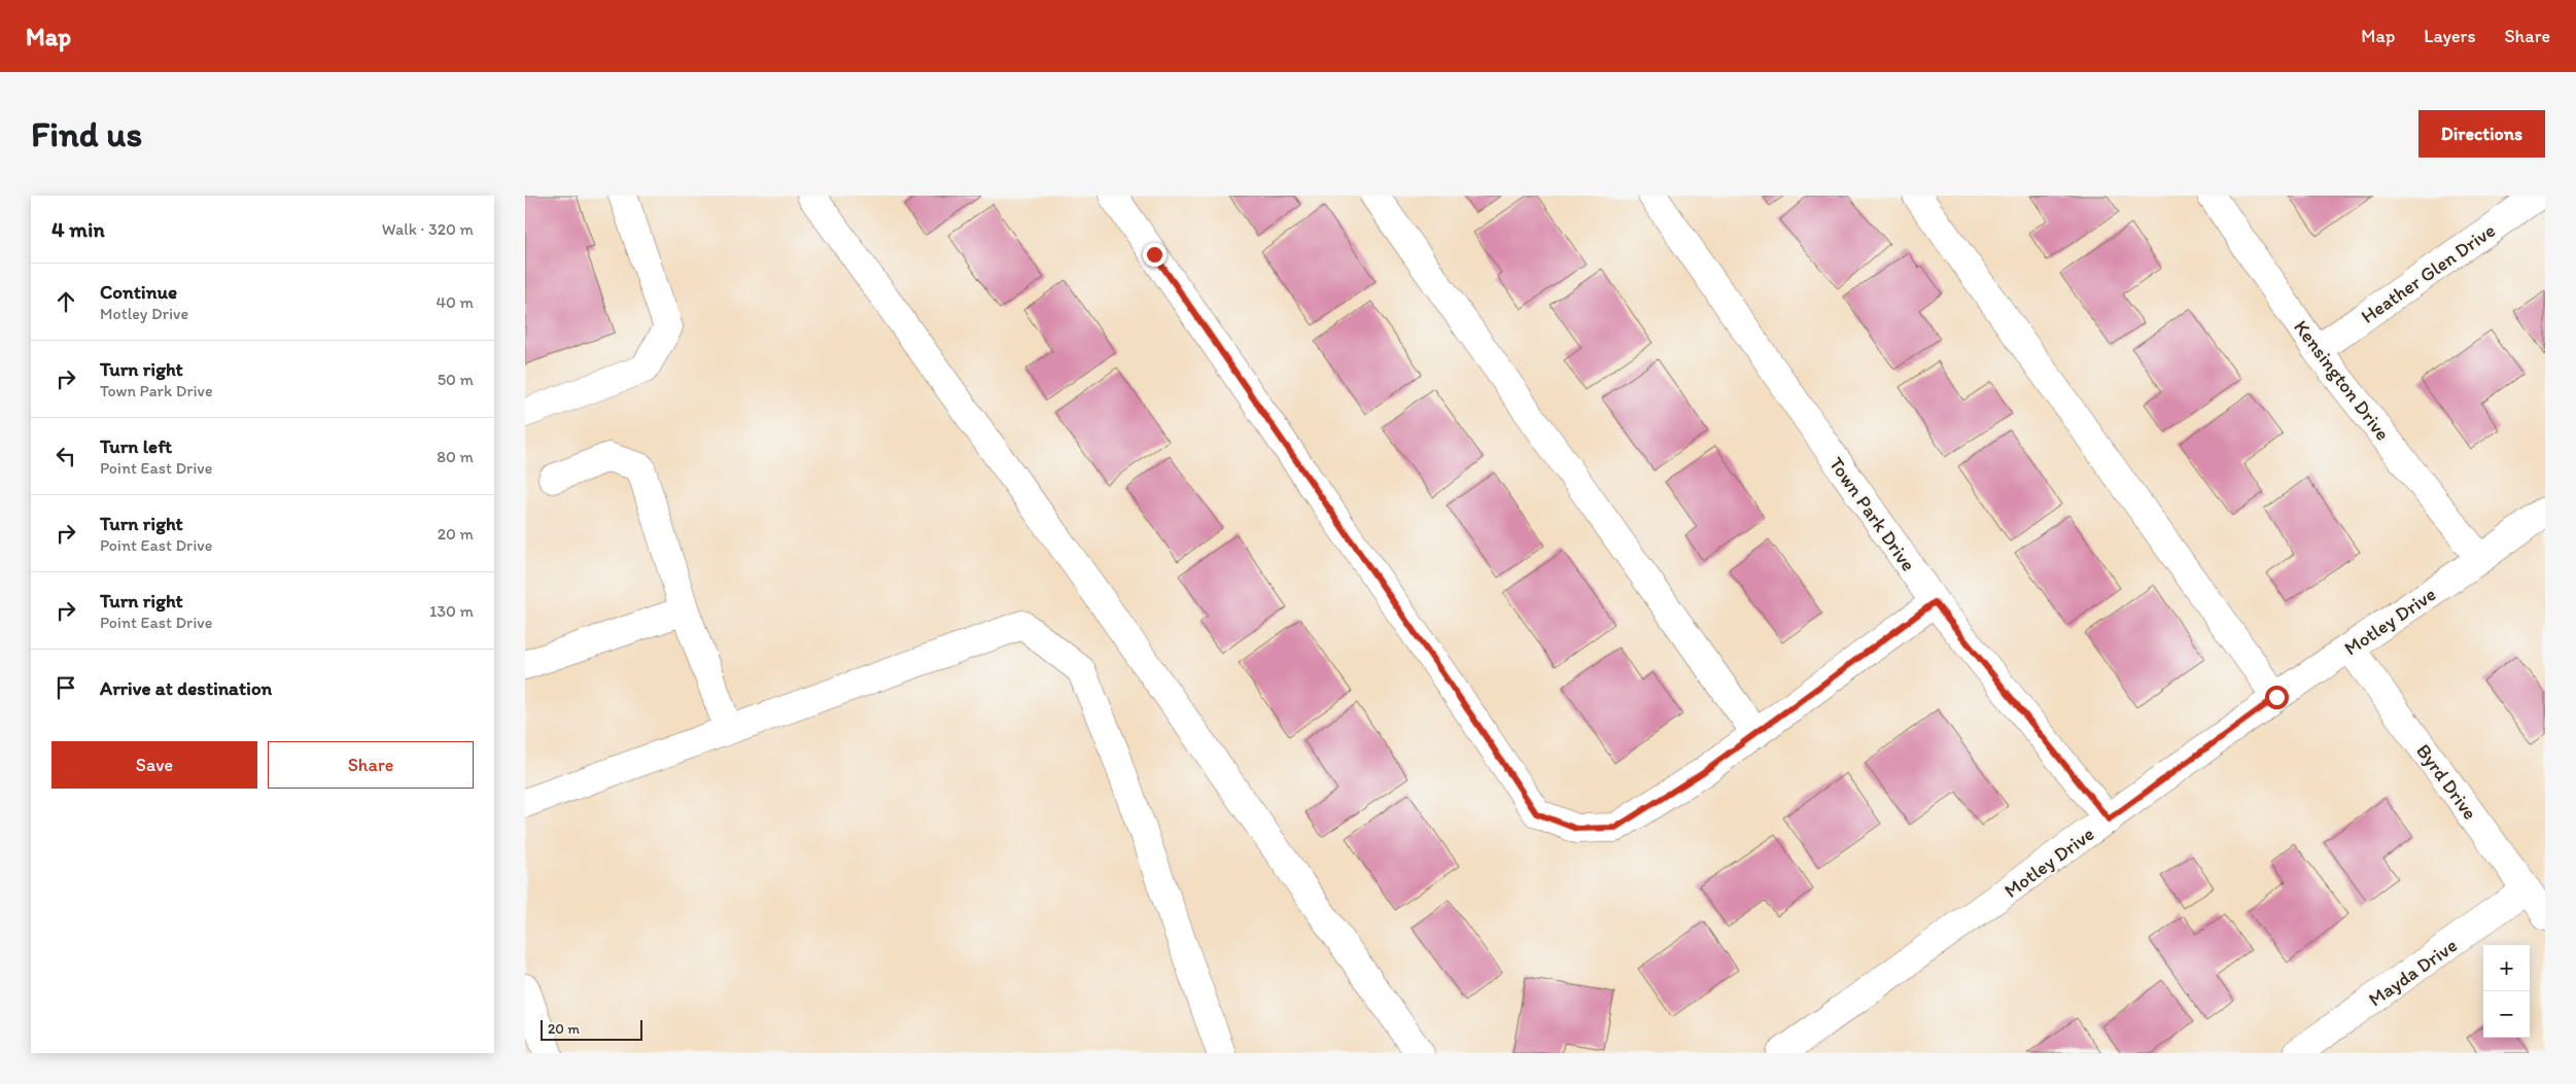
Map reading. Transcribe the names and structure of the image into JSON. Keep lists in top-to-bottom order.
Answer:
{
  "streets": {
    "street": [
      "Heather Glen Drive",
      "Kensington Drive",
      "Town Park Drive",
      "Motley Drive",
      "Byrd Drive",
      "Mayda Drive"
    ]
  },
  "crossings": [
    ["Heather Glen Drive", "Kensington Drive"],
    ["Kensington Drive", "Motley Drive"],
    ["Town Park Drive", "Motley Drive"],
    ["Motley Drive", "Byrd Drive"],
    ["Byrd Drive", "Mayda Drive"]
  ],
  "scale_bar": "20 m",
  "page": {
    "header": "Map",
    "nav": ["Map", "Layers", "Share"],
    "buttons": [
      "Directions",
      ["Save", "Share"]
    ],
    "title": "Find us",
    "heading": ["4 min", "Walk · 320 m"],
    "list": [
      ["Continue", "Motley Drive", "40 m"],
      ["Turn right", "Town Park Drive", "50 m"],
      ["Turn left", "Point East Drive", "80 m"],
      ["Turn right", "Point East Drive", "20 m"],
      ["Turn right", "Point East Drive", "130 m"],
      "Arrive at destination"
    ],
    "map_buttons": ["+", "−"],
    "scale": "20 m"
  }
}
